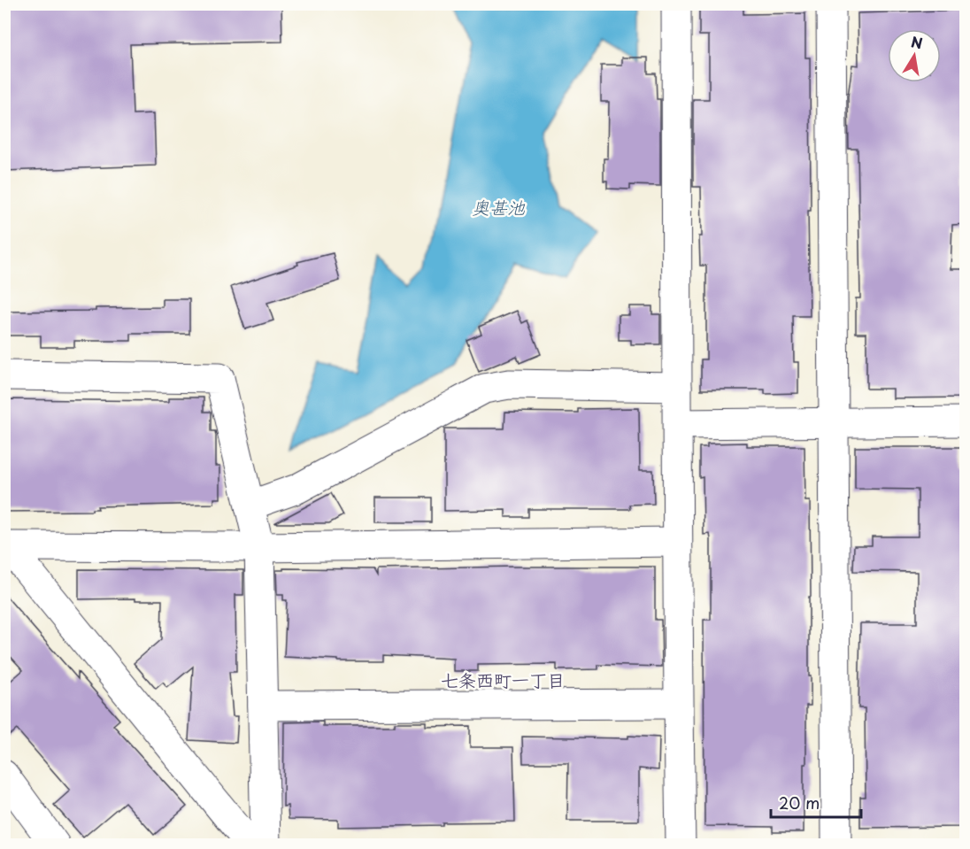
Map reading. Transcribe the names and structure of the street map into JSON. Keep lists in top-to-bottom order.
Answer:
{
  "districts": ["七条西町一丁目"],
  "water": ["奥甚池"],
  "scale_bar": "20 m",
  "north": "top"
}
